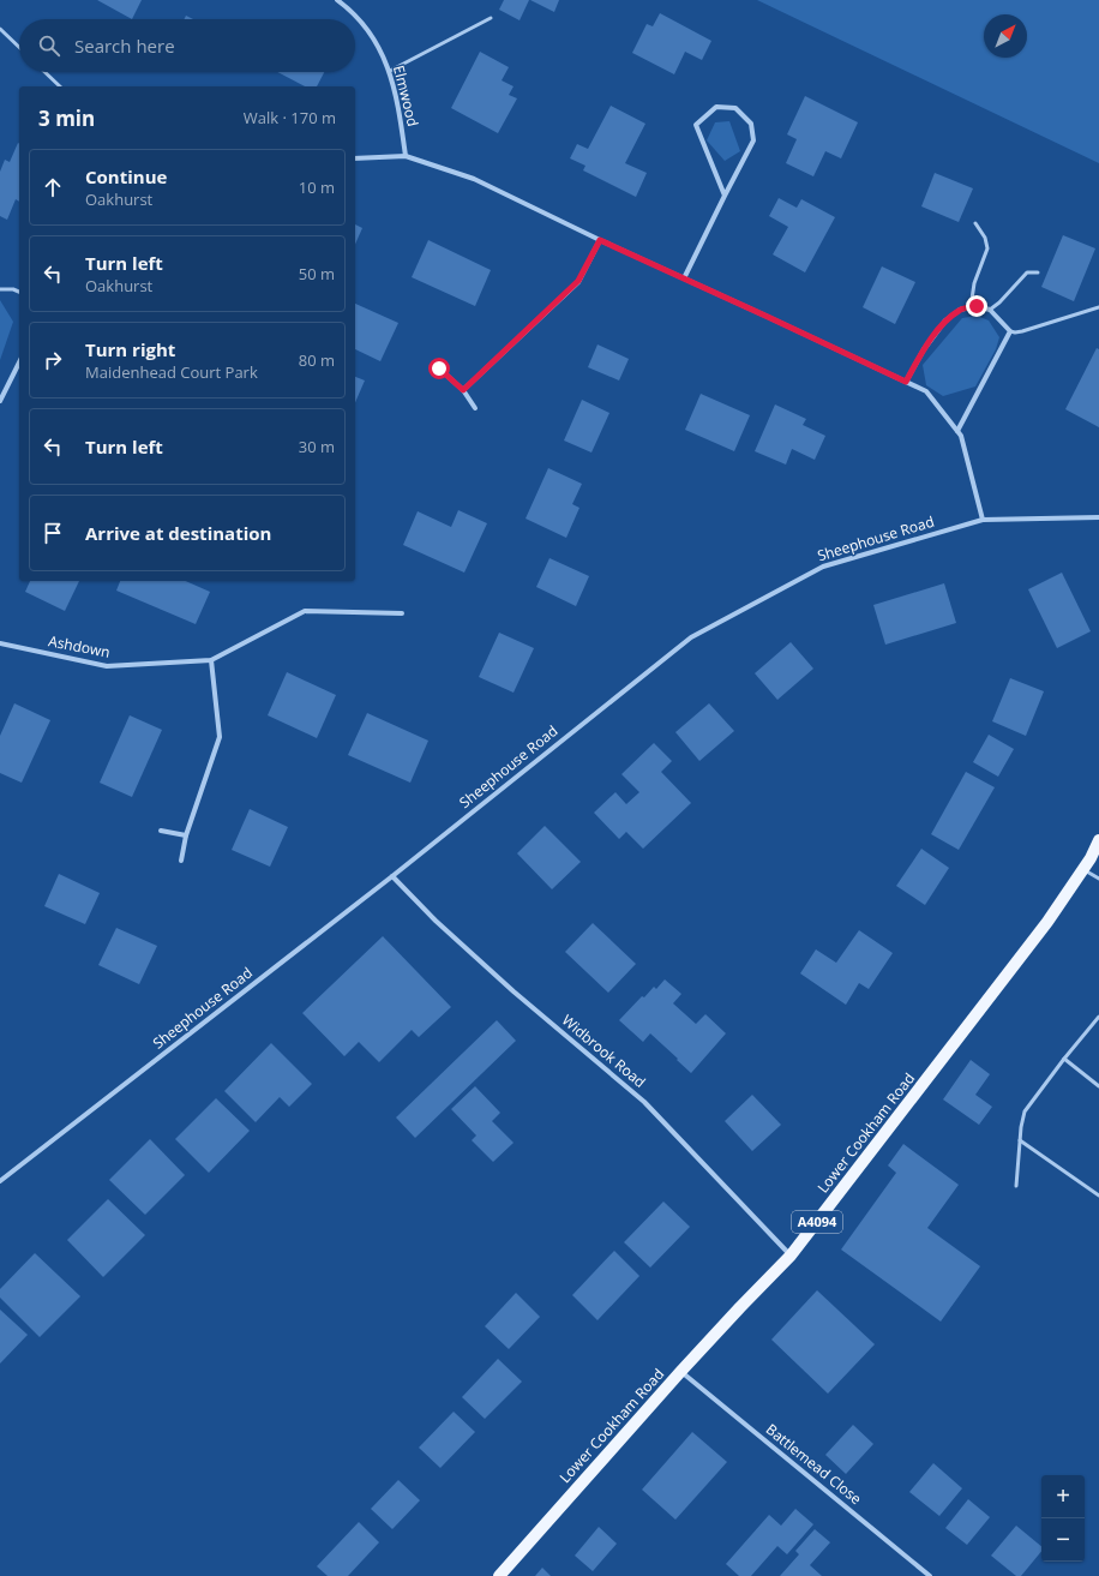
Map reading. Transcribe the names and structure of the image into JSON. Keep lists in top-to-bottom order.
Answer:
{
  "streets": {
    "main road": ["Lower Cookham Road", "A4094"],
    "street": [
      "Elmwood",
      "Sheephouse Road",
      "Ashdown",
      "Widbrook Road",
      "Battlemead Close"
    ]
  },
  "crossings": [
    ["Sheephouse Road", "Widbrook Road"],
    ["Widbrook Road", "Lower Cookham Road"],
    ["Lower Cookham Road", "Battlemead Close"]
  ],
  "north": "top right",
  "page": {
    "search": "Search here",
    "heading": ["3 min", "Walk · 170 m"],
    "list": [
      ["Continue", "Oakhurst", "10 m"],
      ["Turn left", "Oakhurst", "50 m"],
      ["Turn right", "Maidenhead Court Park", "80 m"],
      ["Turn left", "30 m"],
      "Arrive at destination"
    ],
    "map_buttons": ["+", "−"]
  }
}
